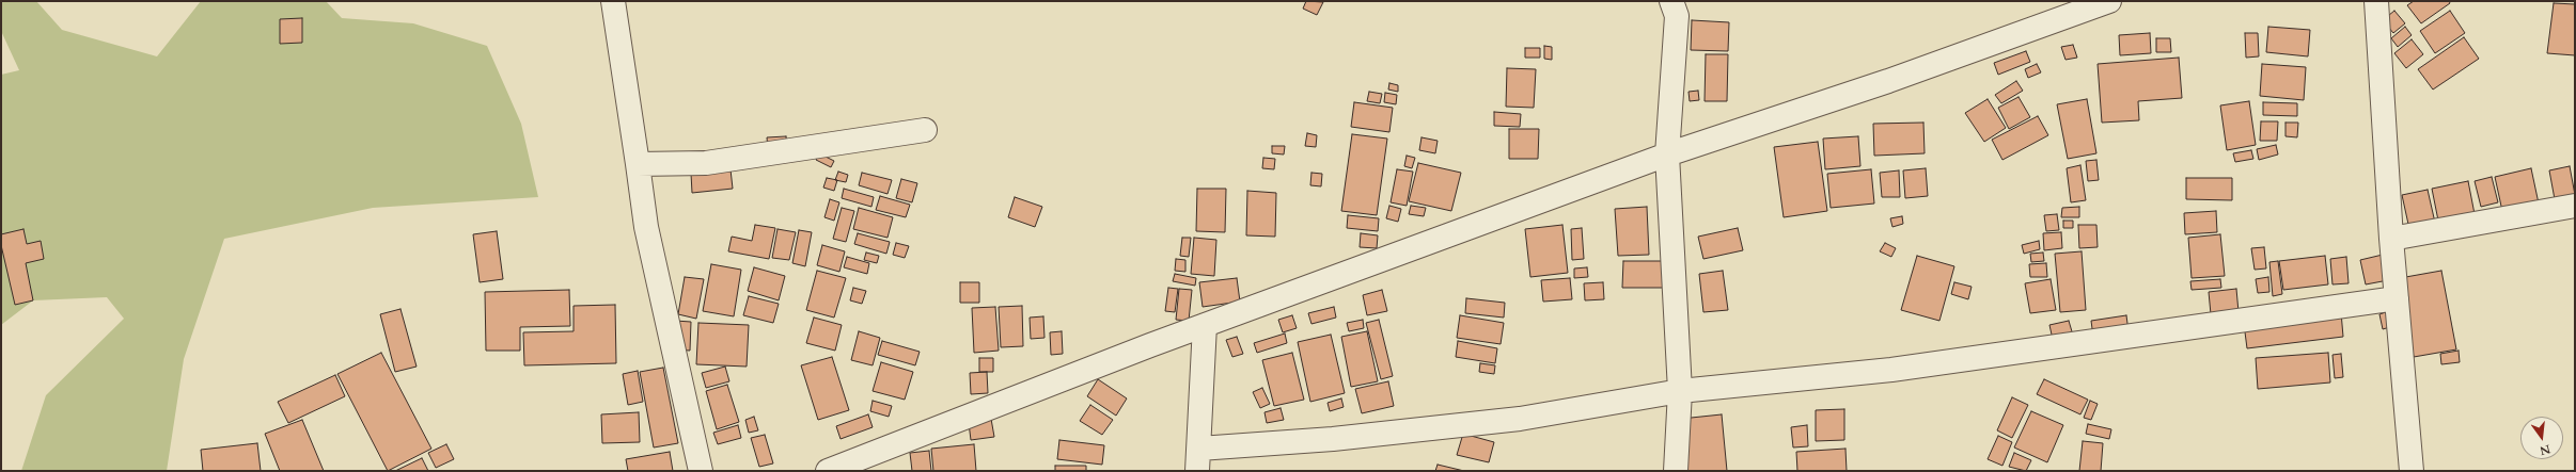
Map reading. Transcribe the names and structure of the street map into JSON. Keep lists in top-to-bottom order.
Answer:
{
  "north": "bottom"
}
